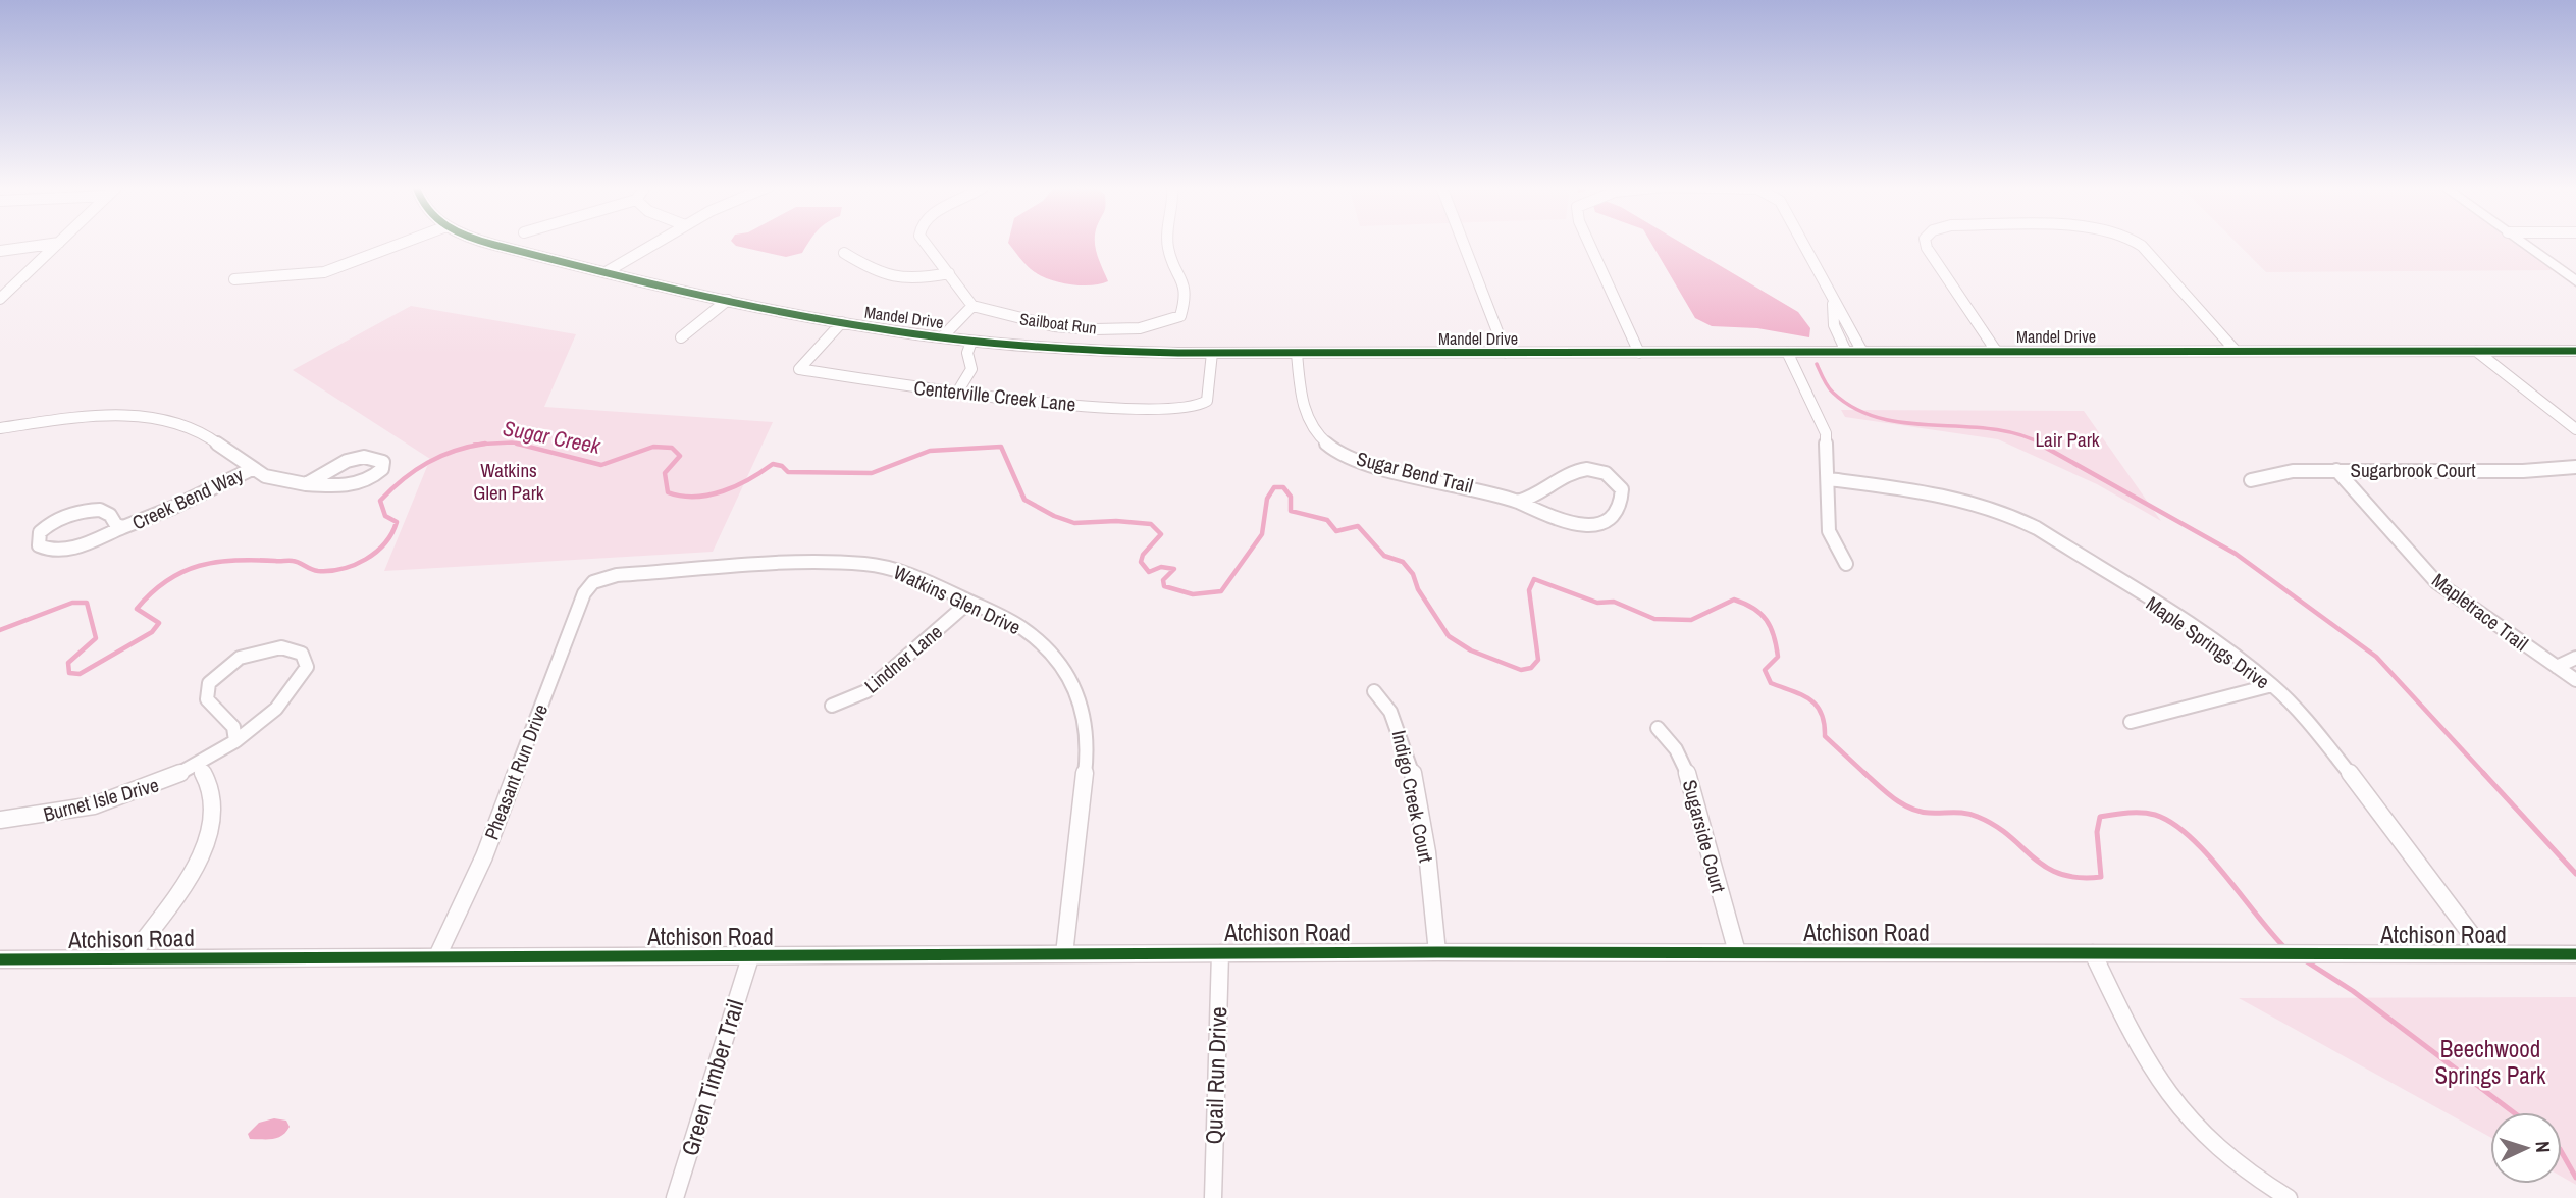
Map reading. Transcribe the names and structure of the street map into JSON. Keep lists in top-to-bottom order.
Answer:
{
  "streets": {
    "street": [
      "Mandel Drive",
      "Sailboat Run",
      "Centerville Creek Lane",
      "Sugarbrook Court",
      "Sugar Bend Trail",
      "Creek Bend Way",
      "Watkins Glen Drive",
      "Mapletrace Trail",
      "Maple Springs Drive",
      "Lindner Lane",
      "Pheasant Run Drive",
      "Indigo Creek Court",
      "Burnet Isle Drive",
      "Sugarside Court",
      "Atchison Road",
      "Quail Run Drive",
      "Green Timber Trail"
    ]
  },
  "crossings": [
    ["Mandel Drive", "Centerville Creek Lane"],
    ["Mandel Drive", "Sugar Bend Trail"],
    ["Sugarbrook Court", "Mapletrace Trail"],
    ["Watkins Glen Drive", "Lindner Lane"],
    ["Watkins Glen Drive", "Pheasant Run Drive"],
    ["Watkins Glen Drive", "Atchison Road"],
    ["Maple Springs Drive", "Atchison Road"],
    ["Pheasant Run Drive", "Atchison Road"],
    ["Indigo Creek Court", "Atchison Road"],
    ["Sugarside Court", "Atchison Road"],
    ["Atchison Road", "Quail Run Drive"],
    ["Atchison Road", "Green Timber Trail"]
  ],
  "water": ["Sugar Creek"],
  "parks": ["Lair Park", "Watkins Glen Park", "Beechwood Springs Park"],
  "north": "right"
}
